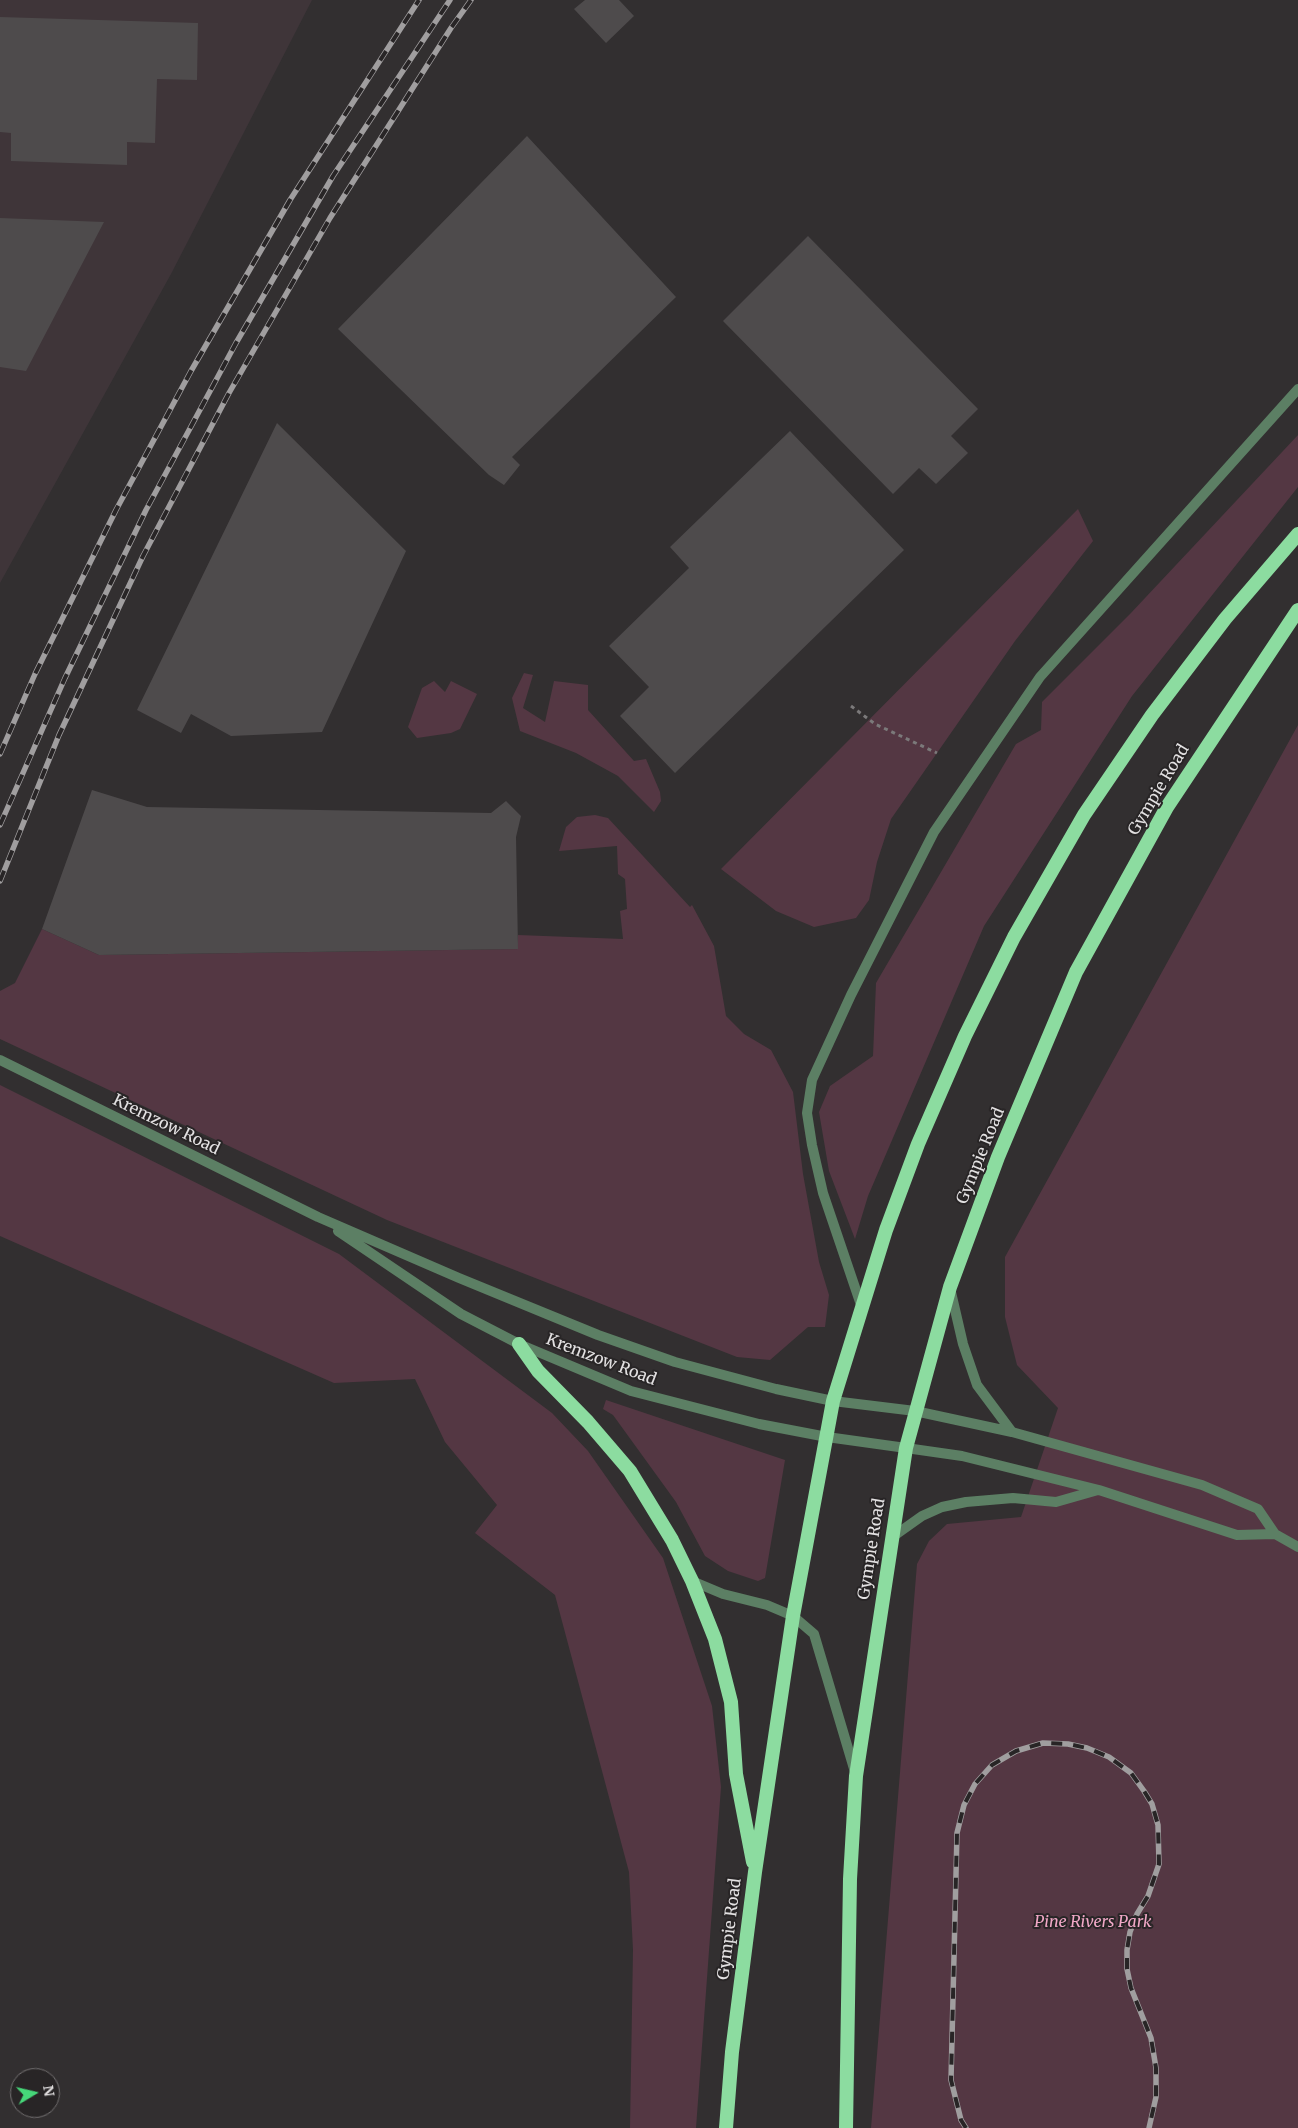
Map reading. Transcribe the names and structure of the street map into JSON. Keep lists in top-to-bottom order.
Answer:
{
  "streets": {
    "highway": ["Gympie Road"],
    "street": ["Kremzow Road"]
  },
  "crossings": [
    ["Gympie Road", "Kremzow Road"]
  ],
  "parks": ["Pine Rivers Park"],
  "north": "right"
}
